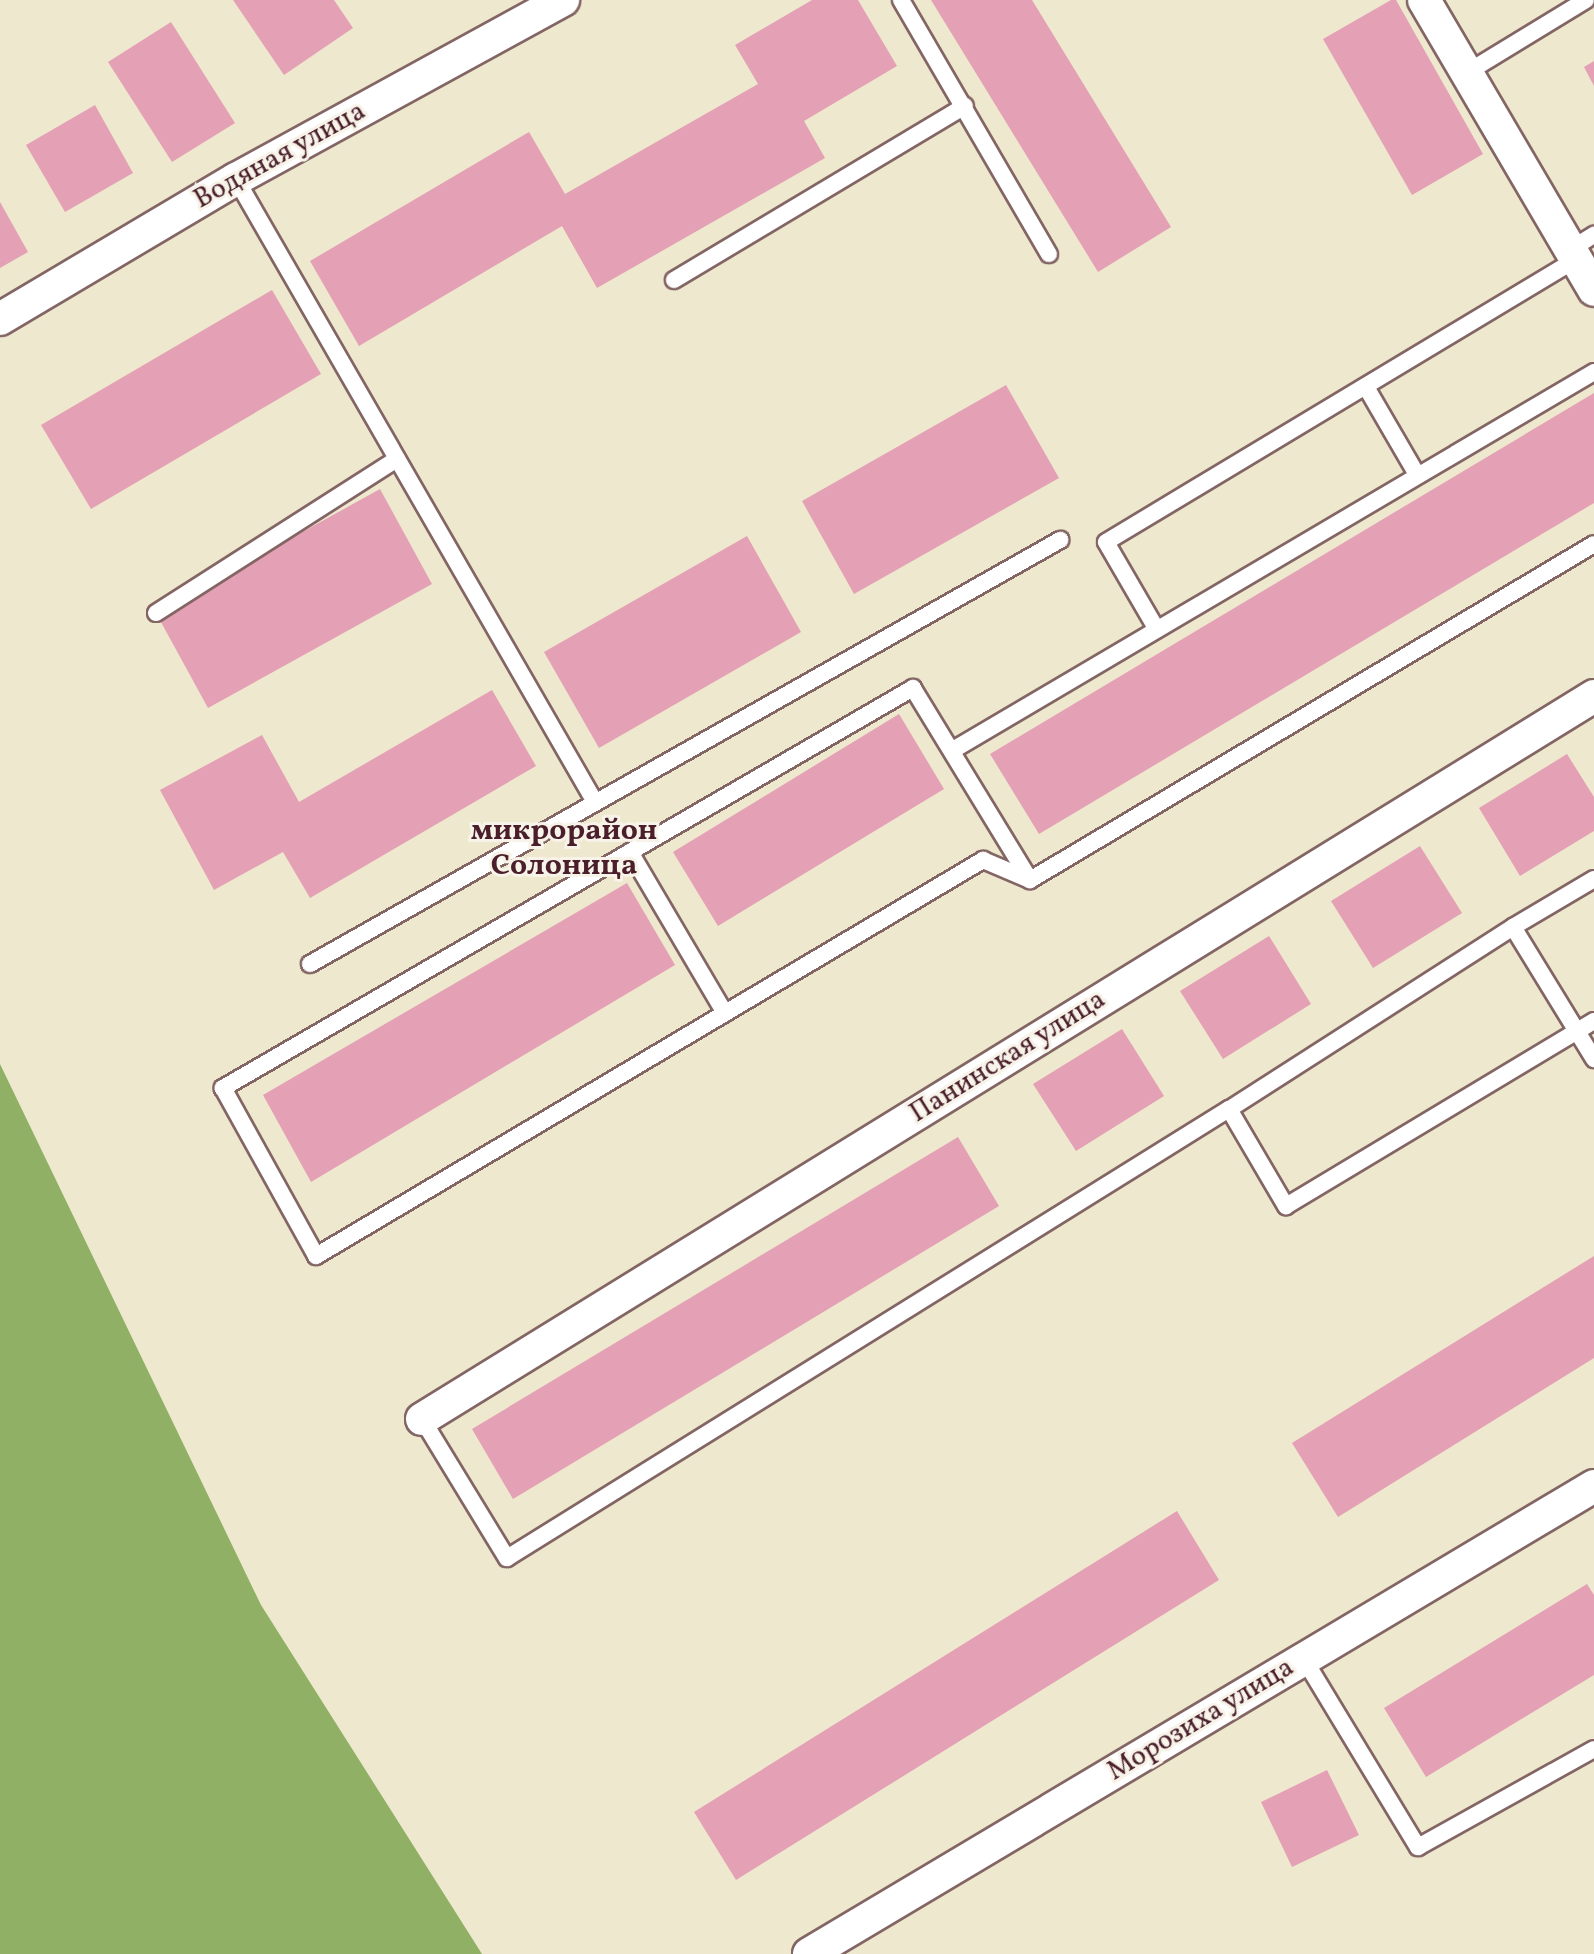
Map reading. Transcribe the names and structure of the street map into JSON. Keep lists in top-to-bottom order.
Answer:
{
  "streets": {
    "street": ["Водяная улица", "Панинская улица", "Морозиха улица"]
  },
  "districts": ["микрорайон Солоница"]
}
